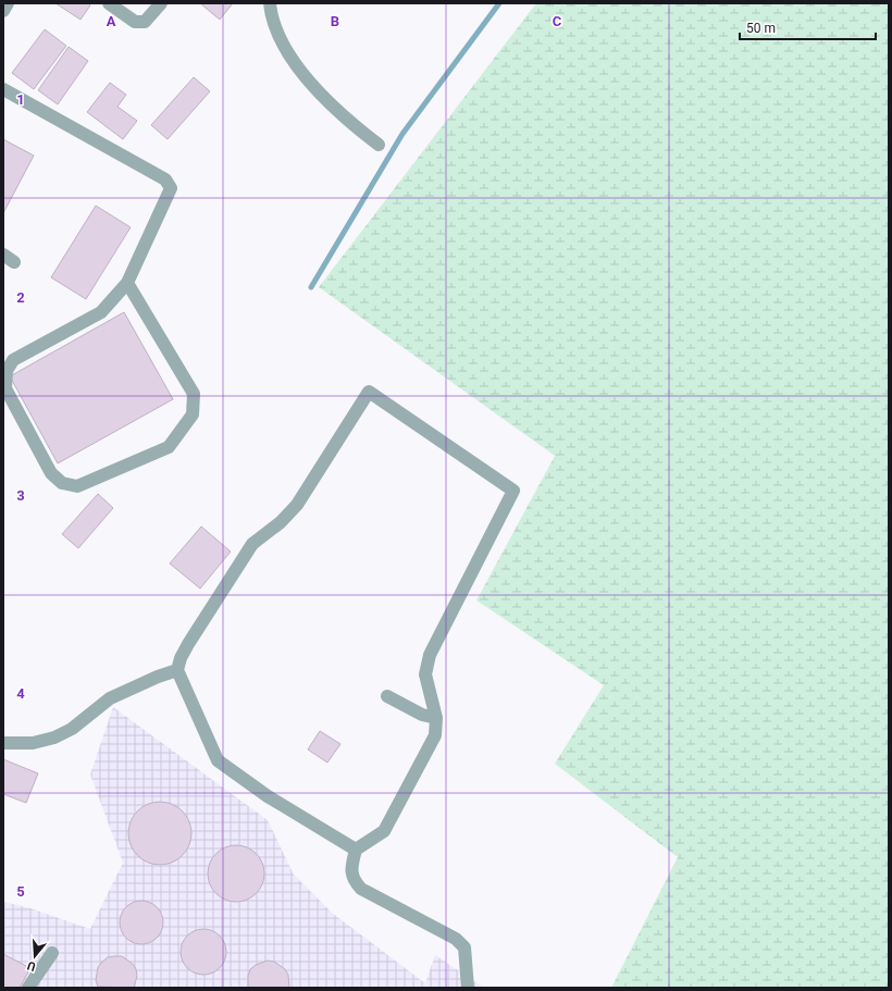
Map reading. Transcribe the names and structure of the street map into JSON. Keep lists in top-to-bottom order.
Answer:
{
  "scale_bar": "50 m",
  "north": "bottom",
  "grid": {
    "columns": ["A", "B", "C"],
    "rows": [
      "1",
      "2",
      "3",
      "4",
      "5"
    ]
  }
}
